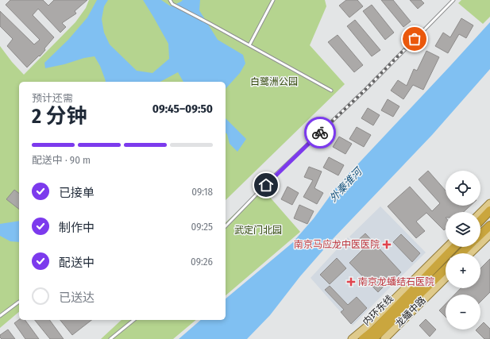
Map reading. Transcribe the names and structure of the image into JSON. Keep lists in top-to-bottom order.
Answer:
{
  "streets": {
    "highway": ["内环东线"],
    "main road": ["龙蟠中路"]
  },
  "water": ["外秦淮河"],
  "parks": ["白鹭洲公园", "武定门北园"],
  "places": {
    "health": ["南京马应龙中医医院", "南京龙蟠结石医院"]
  },
  "page": {
    "heading": ["2 分钟", "预计还需", "09:45–09:50"],
    "bar": "配送中 · 90 m",
    "map_buttons": ["+", "−"],
    "list": [
      ["已接单", "09:18"],
      ["制作中", "09:25"],
      ["配送中", "09:26"],
      "已送达"
    ]
  }
}
